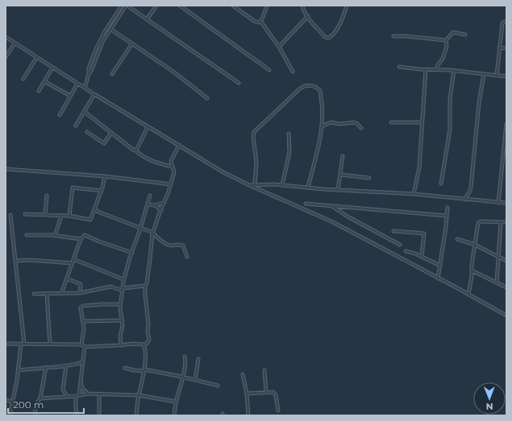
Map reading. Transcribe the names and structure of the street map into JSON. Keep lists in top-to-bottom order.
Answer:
{
  "scale_bar": "200 m",
  "north": "bottom"
}
